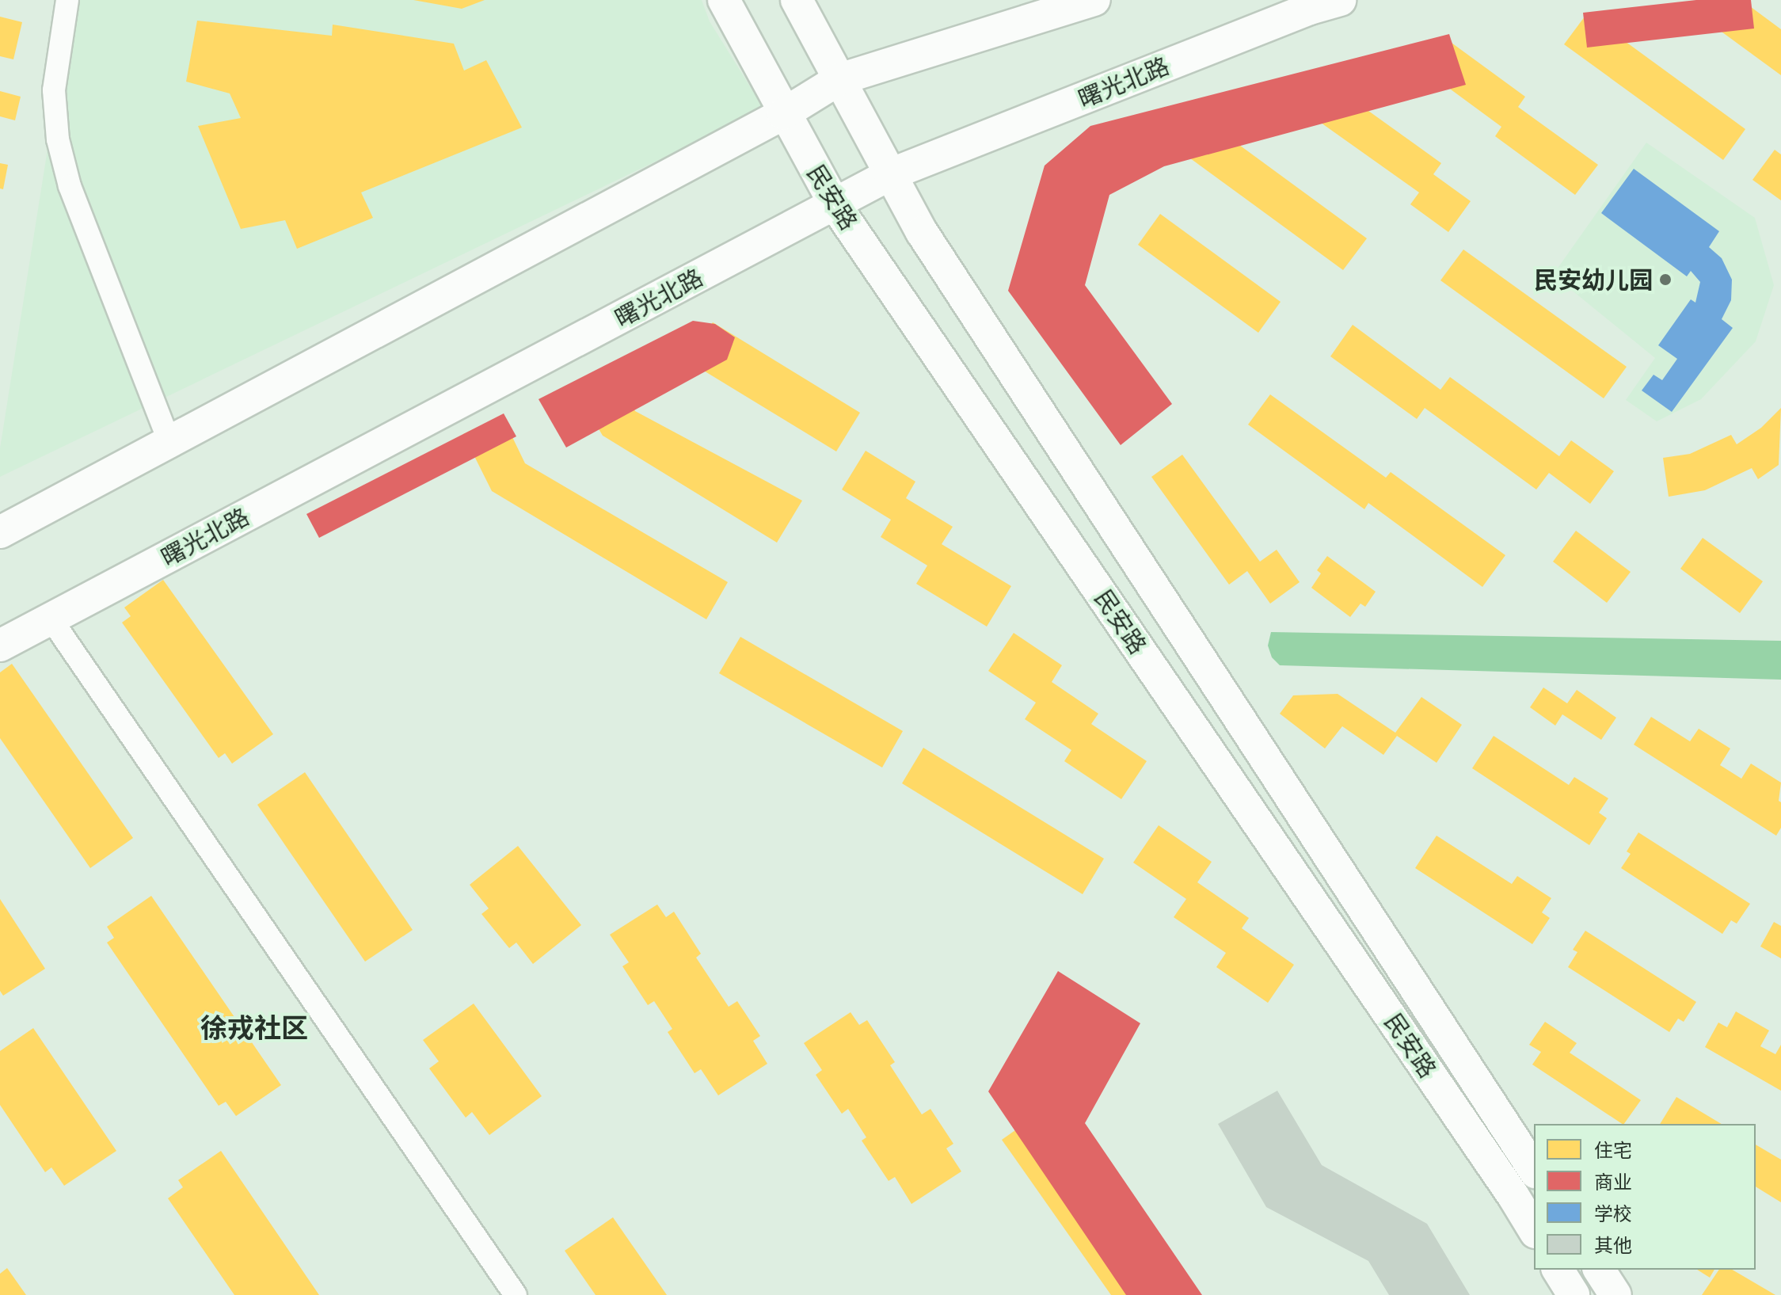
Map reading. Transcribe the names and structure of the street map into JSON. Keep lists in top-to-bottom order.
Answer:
{
  "streets": {
    "main road": ["曙光北路", "民安路"]
  },
  "crossings": [
    ["曙光北路", "民安路"]
  ],
  "districts": ["徐戎社区"],
  "places": ["民安幼儿园"],
  "legend": [
    "住宅",
    "商业",
    "学校",
    "其他"
  ]
}
